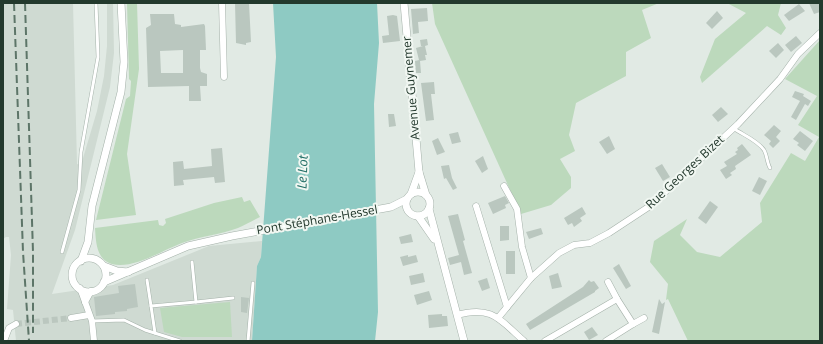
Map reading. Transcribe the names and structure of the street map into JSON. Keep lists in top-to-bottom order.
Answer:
{
  "streets": {
    "street": ["Avenue Guynemer", "Rue Georges Bizet", "Pont Stéphane-Hessel"]
  },
  "water": ["Le Lot"]
}
